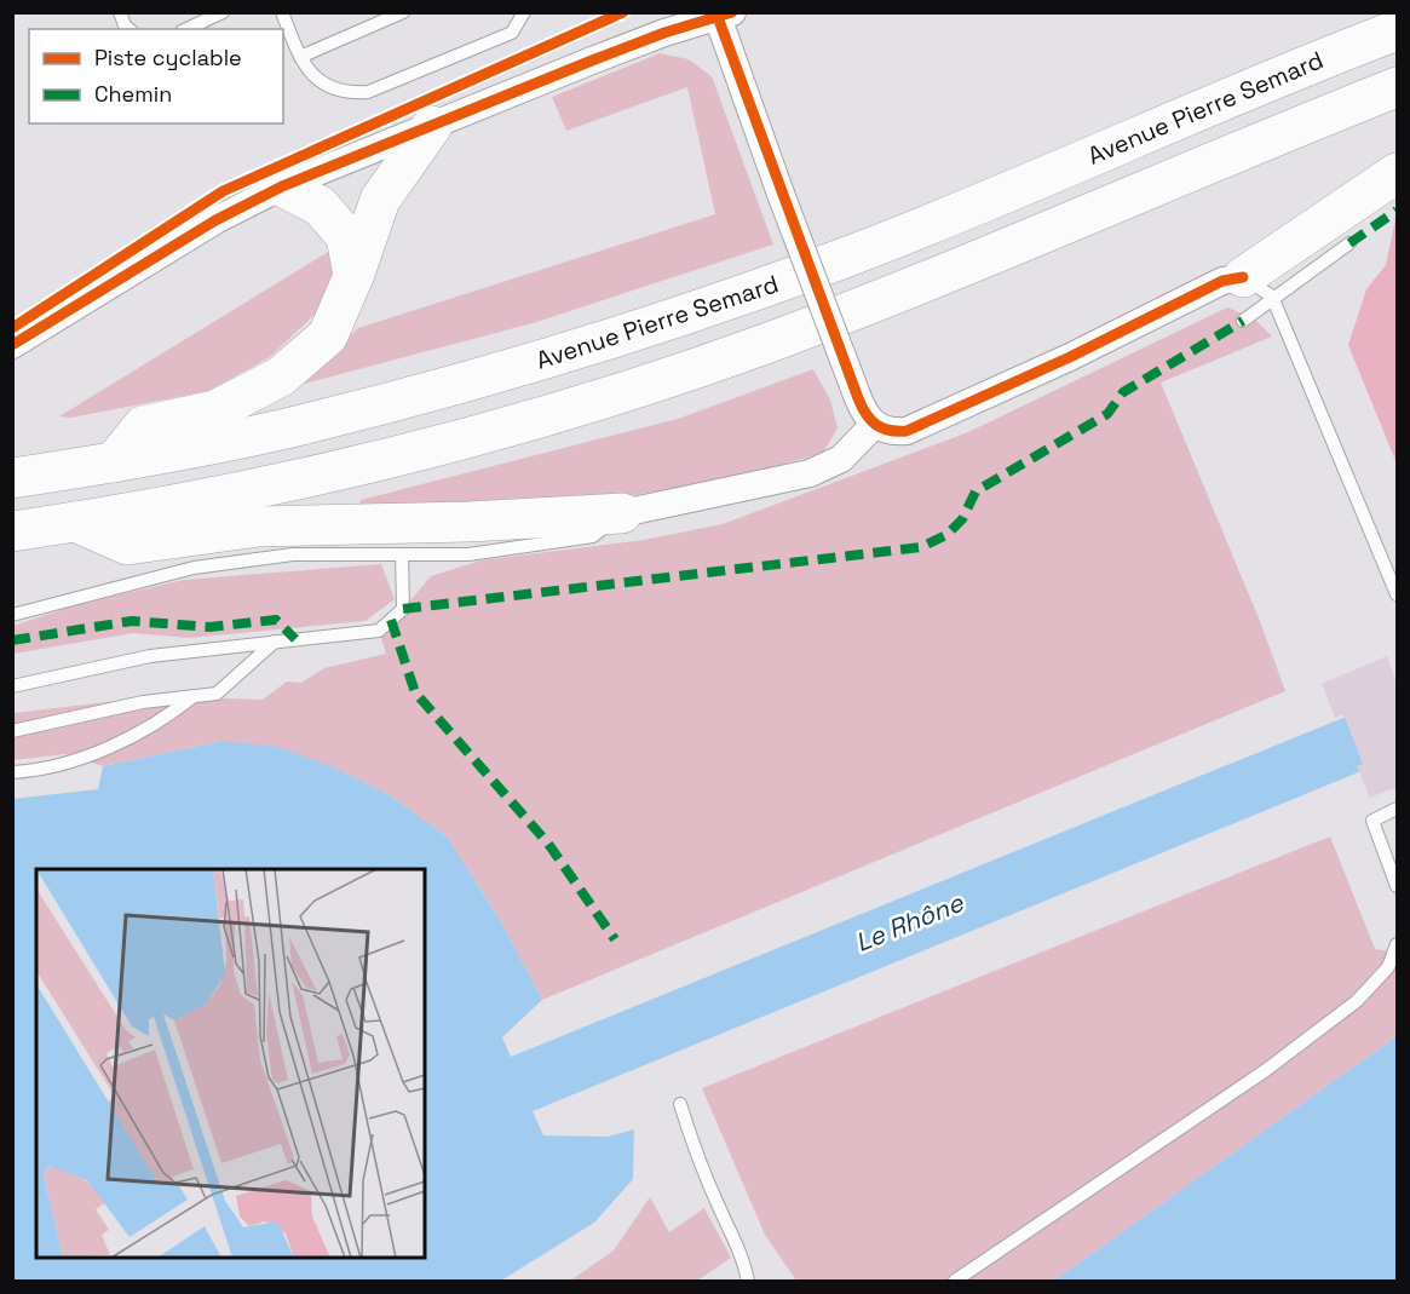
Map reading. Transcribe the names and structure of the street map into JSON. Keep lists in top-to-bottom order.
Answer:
{
  "streets": {
    "highway": ["Avenue Pierre Semard"]
  },
  "water": ["Le Rhône"],
  "legend": ["Piste cyclable", "Chemin"]
}
